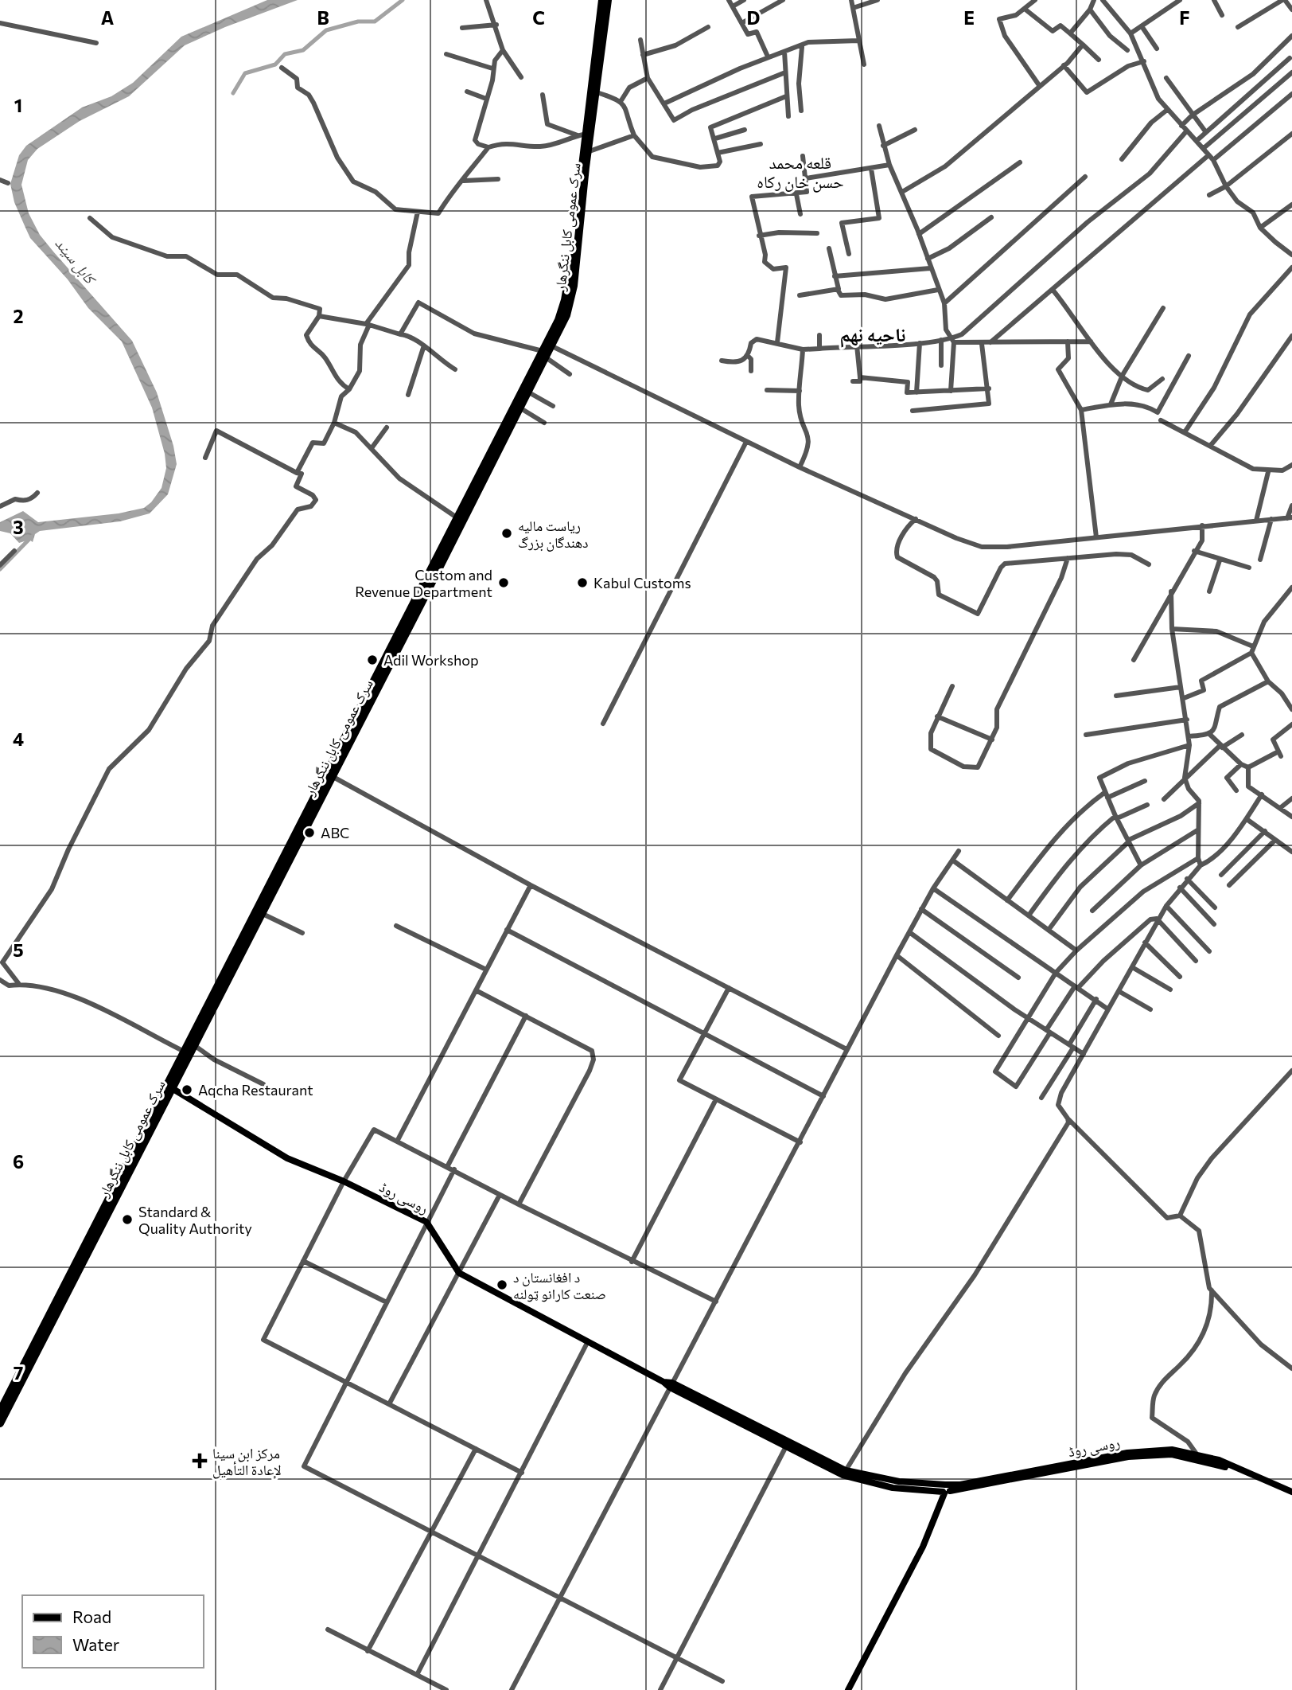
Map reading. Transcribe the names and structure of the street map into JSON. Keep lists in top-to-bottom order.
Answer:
{
  "streets": {
    "highway": ["سرک عمومی کابل ننگرهار"],
    "main road": ["روسی روڈ"]
  },
  "crossings": [
    ["سرک عمومی کابل ننگرهار", "روسی روڈ"]
  ],
  "districts": ["قلعه محمد حسن خان رکاه", "ناحیه نهم"],
  "water": ["کابل سيند"],
  "places": {
    "other": [
      "ریاست مالیه دهندگان بزرگ",
      "Custom and Revenue Department",
      "Kabul Customs",
      "Adil Workshop",
      "ABC",
      "Aqcha Restaurant",
      "Standard & Quality Authority",
      "د افغانستان د صنعت کارانو ټولنه"
    ],
    "health": ["مركز ابن سينا لإعادة التأهيل"]
  },
  "legend": ["Road", "Water"],
  "grid": {
    "columns": [
      "A",
      "B",
      "C",
      "D",
      "E",
      "F"
    ],
    "rows": [
      "1",
      "2",
      "3",
      "4",
      "5",
      "6",
      "7"
    ]
  }
}
